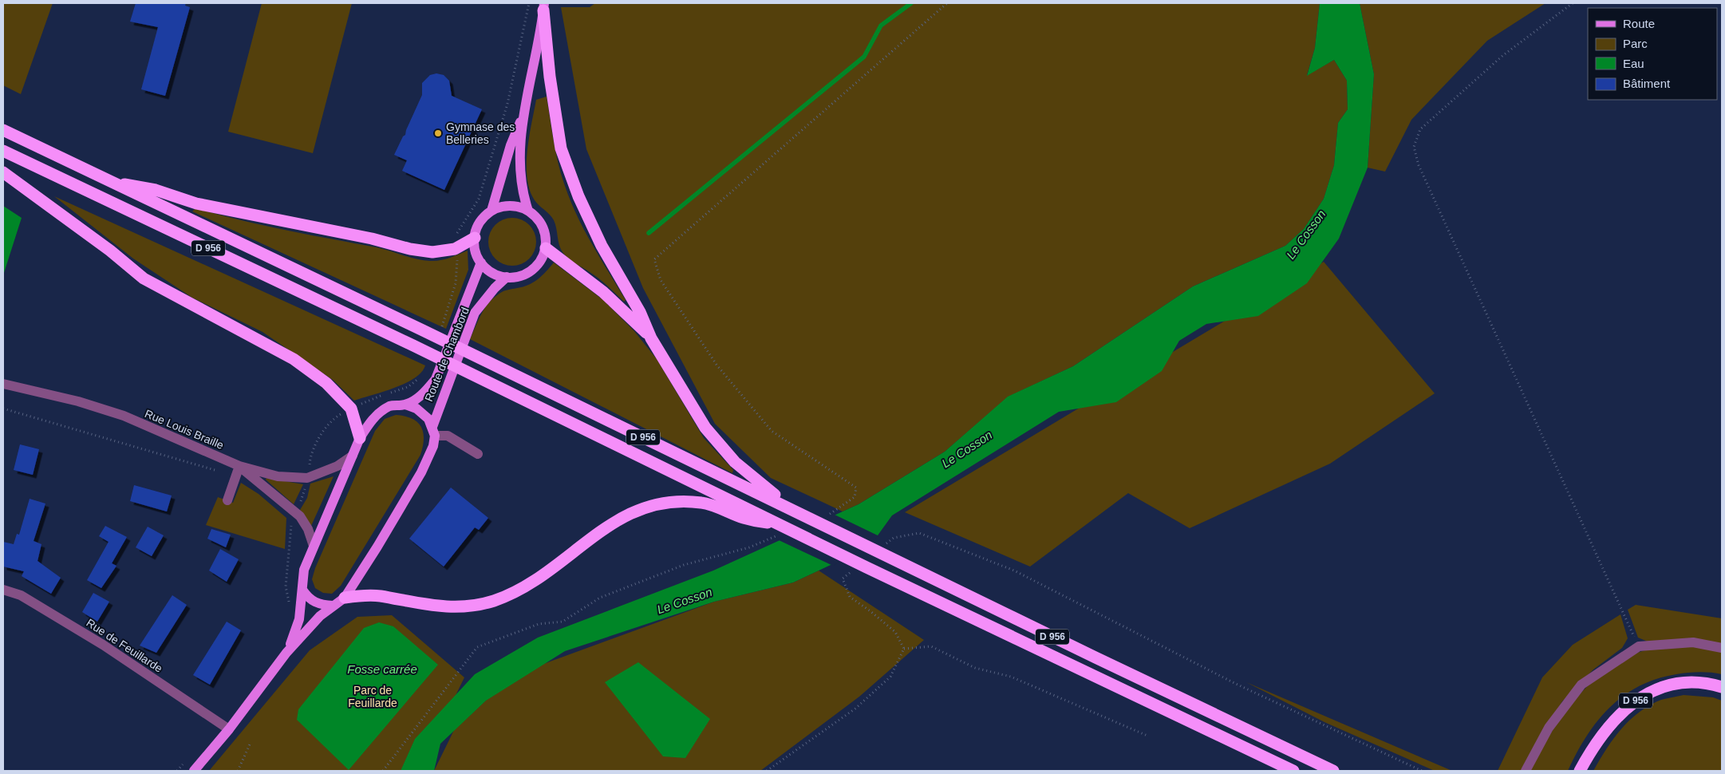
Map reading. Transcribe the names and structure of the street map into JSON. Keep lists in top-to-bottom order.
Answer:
{
  "streets": {
    "highway": ["D 956"],
    "main road": ["Route de Chambord"],
    "street": ["Rue Louis Braille", "Rue de Feuillarde"]
  },
  "crossings": [
    ["D 956", "Route de Chambord"]
  ],
  "water": ["Le Cosson", "Fosse carrée"],
  "parks": ["Parc de Feuillarde"],
  "places": ["Gymnase des Belleries"],
  "legend": [
    "Route",
    "Parc",
    "Eau",
    "Bâtiment"
  ]
}
